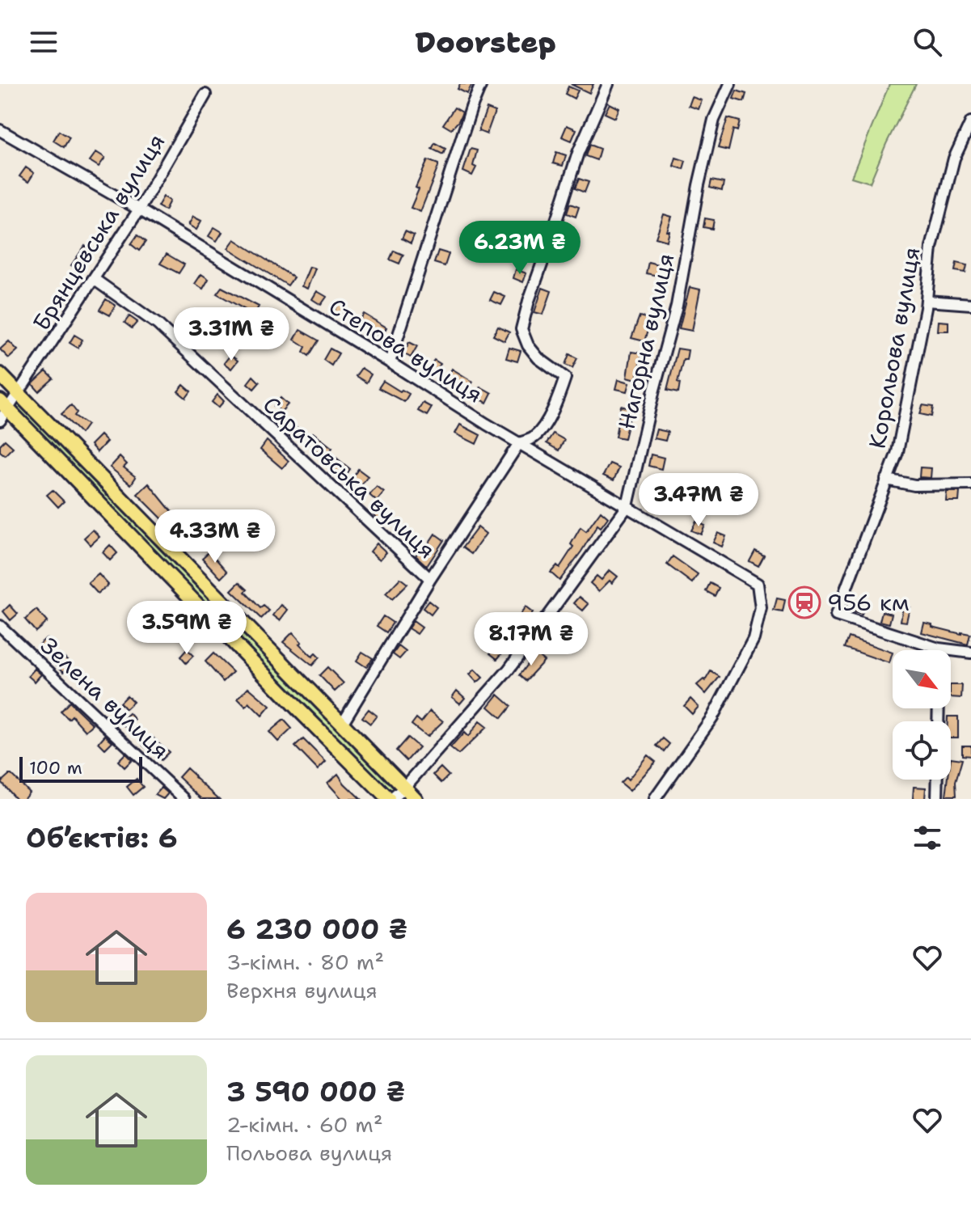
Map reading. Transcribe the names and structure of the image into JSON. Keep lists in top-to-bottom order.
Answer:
{
  "streets": {
    "street": [
      "Брянцевська вулиця",
      "Нагорна вулиця",
      "Корольова вулиця",
      "Степова вулиця",
      "Саратовська вулиця",
      "Зелена вулиця"
    ]
  },
  "crossings": [
    ["Брянцевська вулиця", "Степова вулиця"],
    ["Брянцевська вулиця", "Саратовська вулиця"],
    ["Нагорна вулиця", "Степова вулиця"]
  ],
  "places": {
    "station": ["956 км"]
  },
  "scale_bar": "100 m",
  "north": "bottom right",
  "page": {
    "header": "Doorstep",
    "price": [
      "6.23M ₴",
      "3.31M ₴",
      "3.47M ₴",
      "4.33M ₴",
      "3.59M ₴",
      "8.17M ₴"
    ],
    "scale": "100 m",
    "heading": "Об’єктів: 6",
    "list": [
      {
        "name": "6 230 000 ₴",
        "note": "3-кімн. · 80 m² · Верхня вулиця"
      },
      {
        "name": "3 590 000 ₴",
        "note": "2-кімн. · 60 m² · Польова вулиця"
      }
    ]
  }
}
